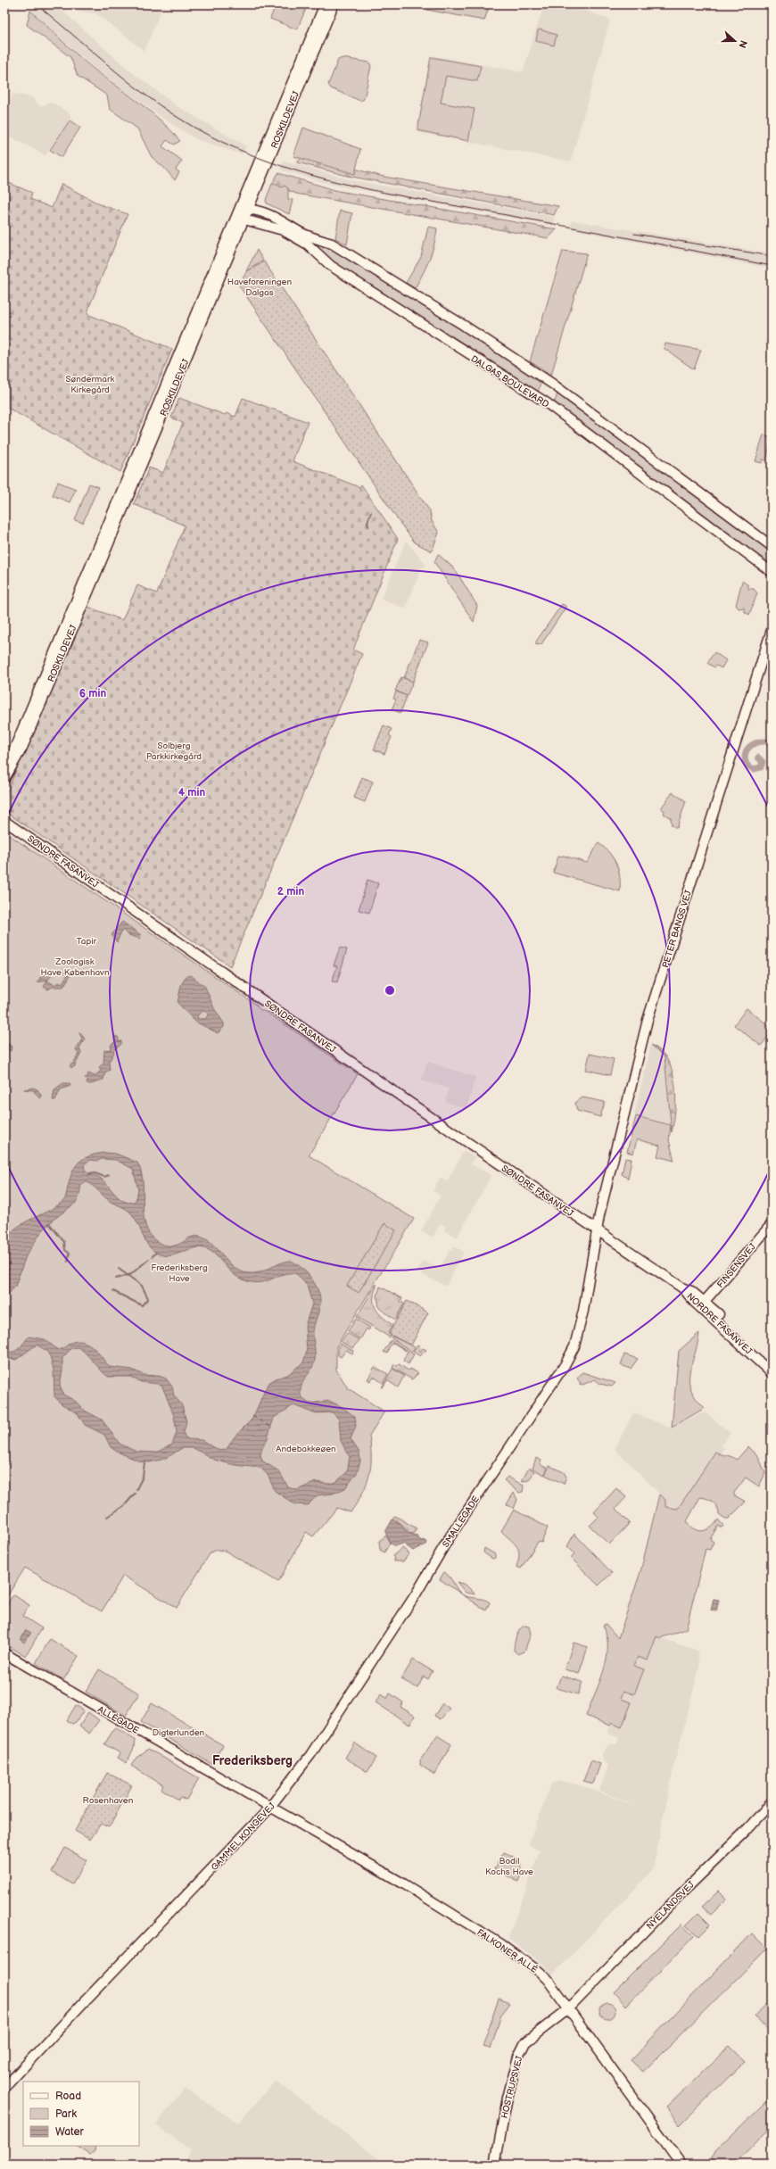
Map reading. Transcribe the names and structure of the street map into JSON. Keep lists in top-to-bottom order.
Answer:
{
  "streets": {
    "street": [
      "ROSKILDEVEJ",
      "DALGAS BOULEVARD",
      "SØNDRE FASANVEJ",
      "PETER BANGS VEJ",
      "FINSENSVEJ",
      "NORDRE FASANVEJ",
      "SMALLEGADE",
      "ALLÉGADE",
      "GAMMEL KONGEVEJ",
      "NYELANDSVEJ",
      "FALKONER ALLÉ",
      "HOSTRUPSVEJ"
    ]
  },
  "crossings": [
    ["ROSKILDEVEJ", "DALGAS BOULEVARD"],
    ["SØNDRE FASANVEJ", "PETER BANGS VEJ"],
    ["SØNDRE FASANVEJ", "NORDRE FASANVEJ"],
    ["SØNDRE FASANVEJ", "SMALLEGADE"],
    ["PETER BANGS VEJ", "NORDRE FASANVEJ"],
    ["PETER BANGS VEJ", "SMALLEGADE"],
    ["FINSENSVEJ", "NORDRE FASANVEJ"],
    ["NORDRE FASANVEJ", "SMALLEGADE"],
    ["SMALLEGADE", "GAMMEL KONGEVEJ"],
    ["ALLÉGADE", "GAMMEL KONGEVEJ"],
    ["ALLÉGADE", "FALKONER ALLÉ"],
    ["GAMMEL KONGEVEJ", "FALKONER ALLÉ"],
    ["NYELANDSVEJ", "FALKONER ALLÉ"],
    ["NYELANDSVEJ", "HOSTRUPSVEJ"],
    ["FALKONER ALLÉ", "HOSTRUPSVEJ"]
  ],
  "districts": ["Frederiksberg"],
  "parks": [
    "Haveforeningen Dalgas",
    "Søndermark Kirkegård",
    "Solbjerg Parkkirkegård",
    "Tapir",
    "Zoologisk Have København",
    "Frederiksberg Have",
    "Andebakkeøen",
    "Digterlunden",
    "Rosenhaven",
    "Bodil Kochs Have"
  ],
  "legend": ["Road", "Park", "Water"],
  "north": "right",
  "rings": ["6 min", "4 min", "2 min"]
}
